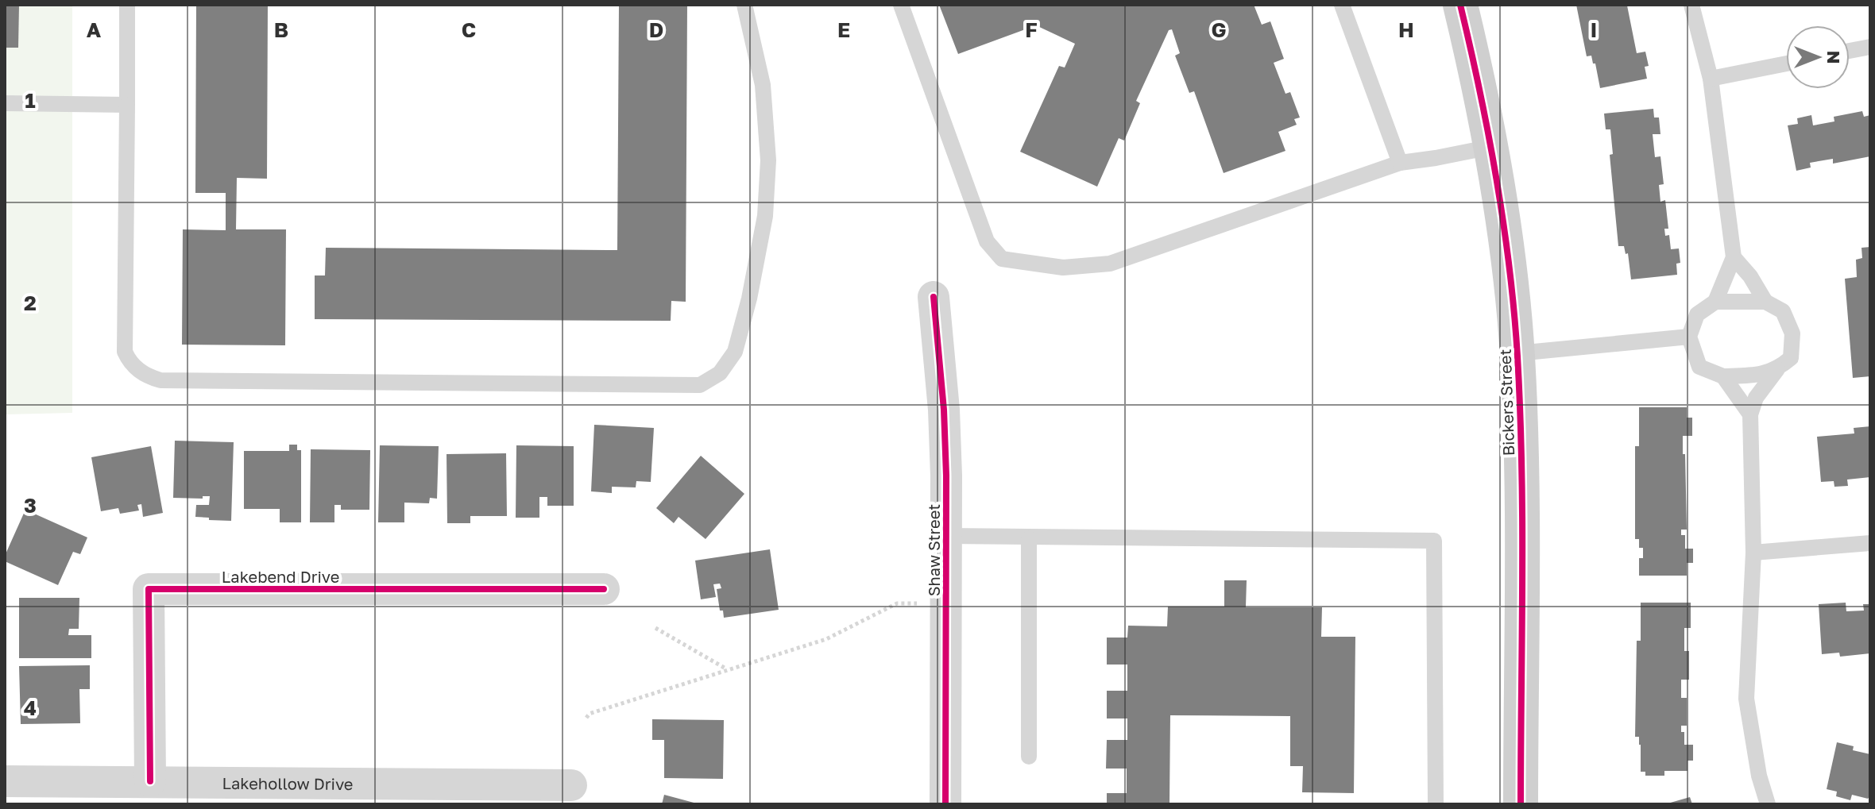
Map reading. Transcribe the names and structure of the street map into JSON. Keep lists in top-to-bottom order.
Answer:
{
  "streets": {
    "street": [
      "Bickers Street",
      "Shaw Street",
      "Lakebend Drive",
      "Lakehollow Drive"
    ]
  },
  "crossings": [
    ["Lakebend Drive", "Lakehollow Drive"]
  ],
  "north": "right",
  "grid": {
    "columns": [
      "A",
      "B",
      "C",
      "D",
      "E",
      "F",
      "G",
      "H",
      "I"
    ],
    "rows": [
      "1",
      "2",
      "3",
      "4"
    ]
  }
}
